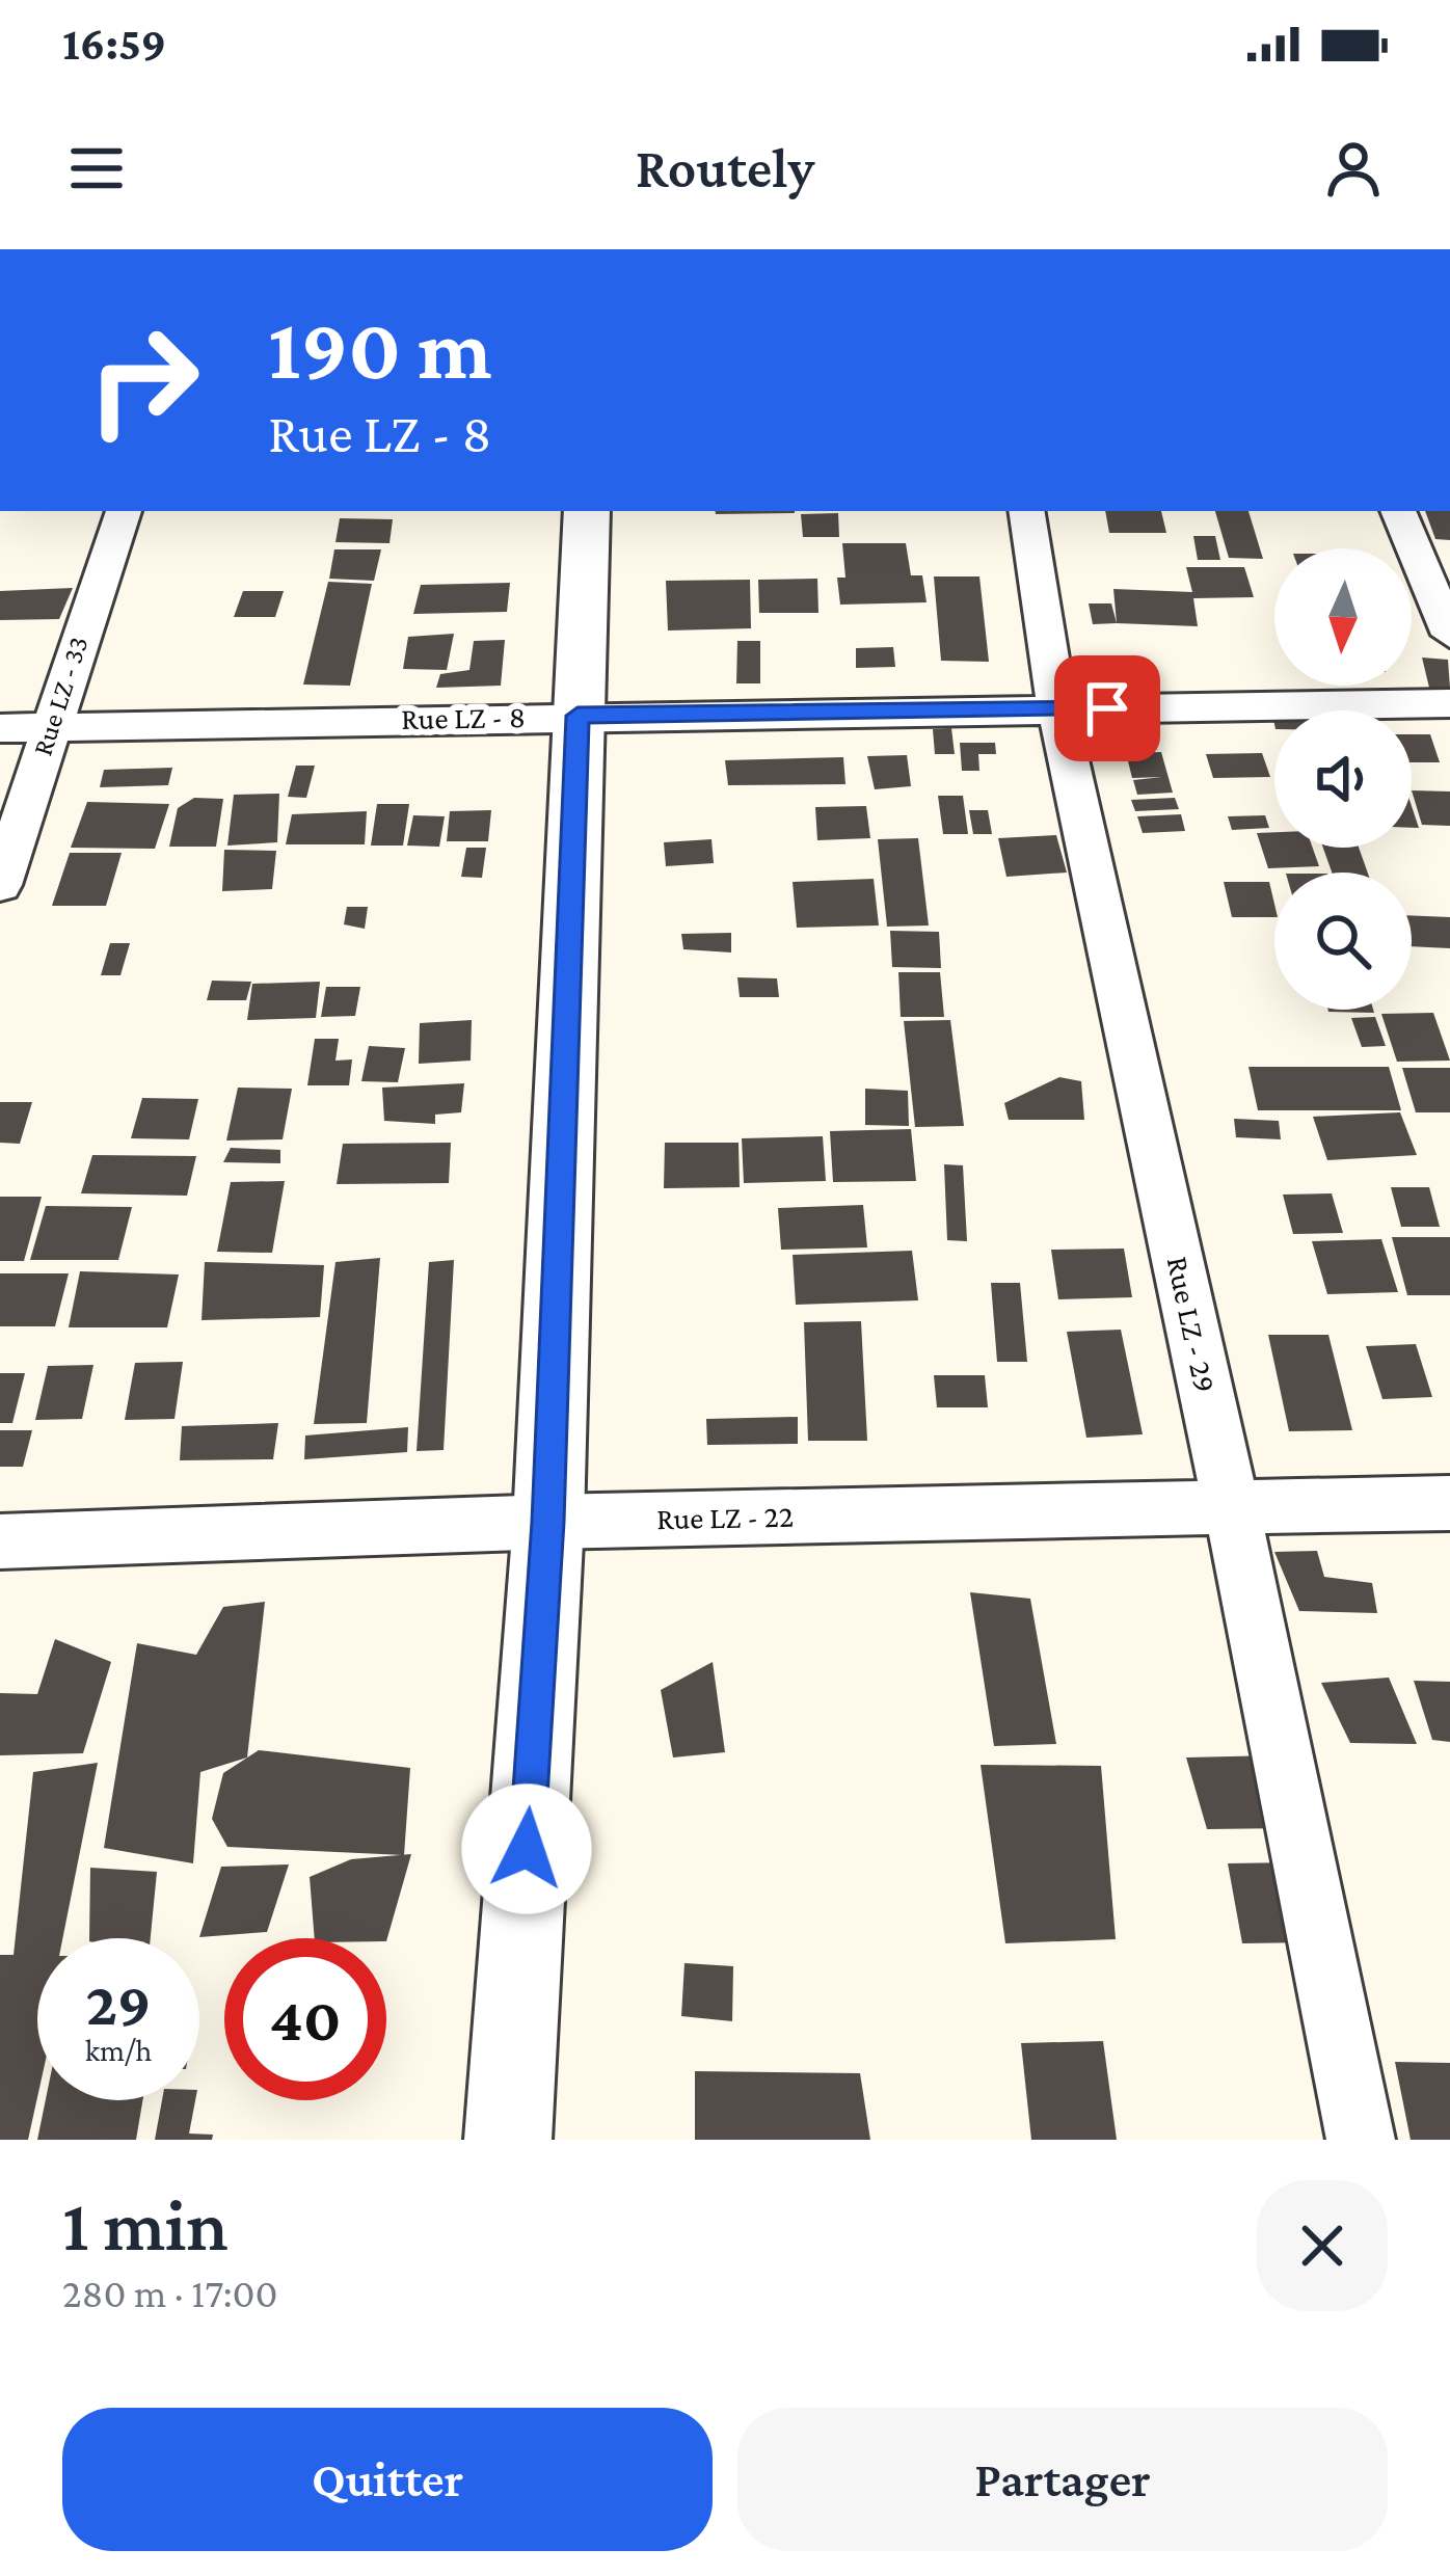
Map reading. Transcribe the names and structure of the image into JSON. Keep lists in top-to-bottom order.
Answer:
{
  "streets": {
    "street": [
      "Rue LZ - 33",
      "Rue LZ - 8",
      "Rue LZ - 29",
      "Rue LZ - 22"
    ]
  },
  "crossings": [
    ["Rue LZ - 33", "Rue LZ - 8"],
    ["Rue LZ - 8", "Rue LZ - 29"],
    ["Rue LZ - 29", "Rue LZ - 22"]
  ],
  "north": "bottom",
  "page": {
    "status": "16:59",
    "header": "Routely",
    "turn": ["190 m", "Rue LZ - 8"],
    "speed": "29 km/h",
    "limit": "40",
    "heading": ["1 min", "280 m · 17:00"],
    "buttons": ["Quitter", "Partager"]
  }
}
